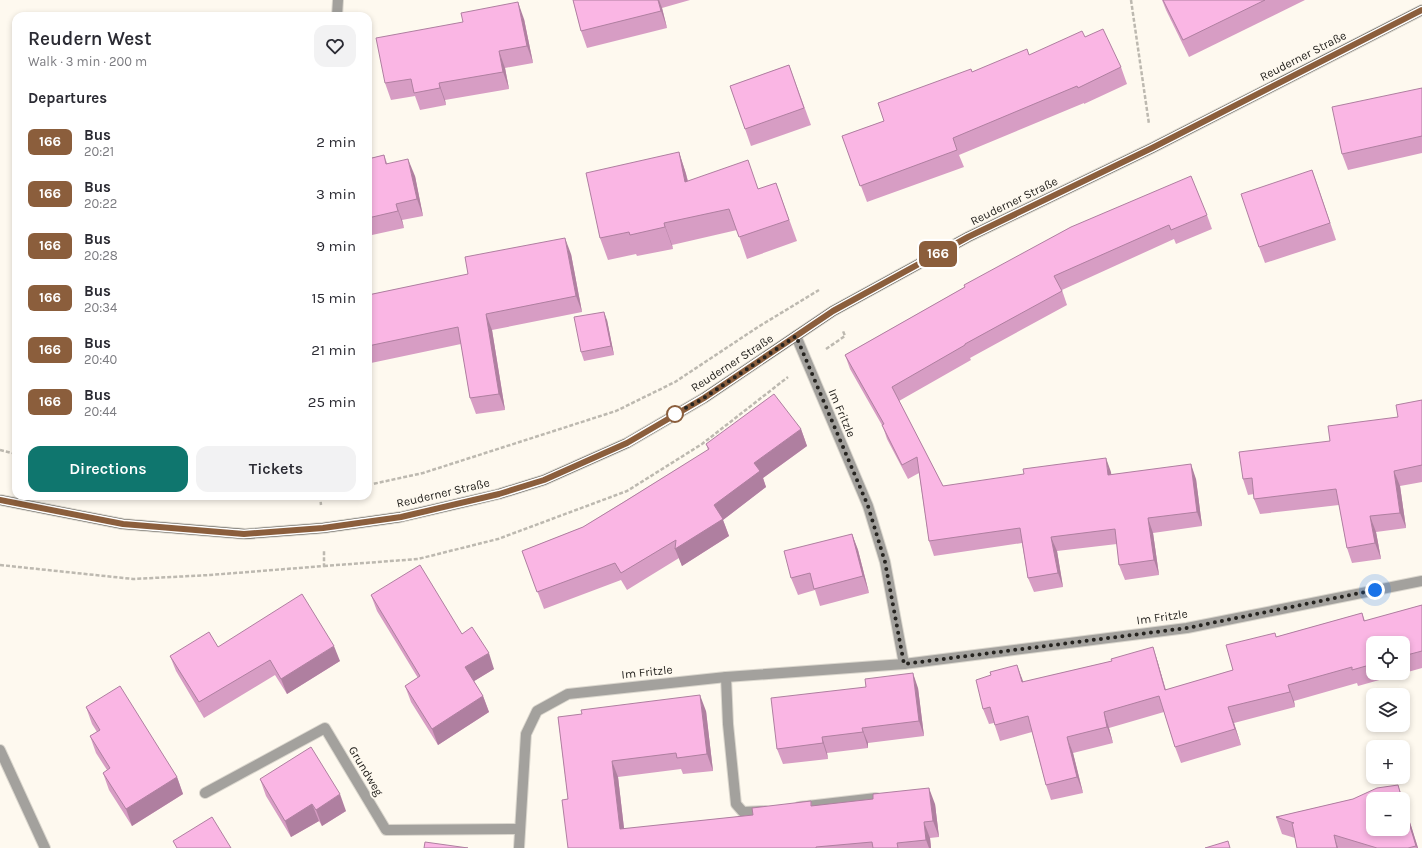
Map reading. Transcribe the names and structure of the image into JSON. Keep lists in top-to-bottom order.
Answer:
{
  "streets": {
    "main road": ["Reuderner Straße"],
    "street": ["Im Fritzle", "Grundweg"]
  },
  "crossings": [
    ["Reuderner Straße", "Im Fritzle"],
    ["Im Fritzle", "Grundweg"]
  ],
  "lines": ["bus line 166"],
  "page": {
    "on_map": "166",
    "heading": [
      ["Reudern West", "Walk · 3 min · 200 m"],
      "Departures"
    ],
    "list": [
      {
        "mark": "166",
        "name": "Bus",
        "note": "20:21",
        "value": "2 min"
      },
      {
        "mark": "166",
        "name": "Bus",
        "note": "20:22",
        "value": "3 min"
      },
      {
        "mark": "166",
        "name": "Bus",
        "note": "20:28",
        "value": "9 min"
      },
      {
        "mark": "166",
        "name": "Bus",
        "note": "20:34",
        "value": "15 min"
      },
      {
        "mark": "166",
        "name": "Bus",
        "note": "20:40",
        "value": "21 min"
      },
      {
        "mark": "166",
        "name": "Bus",
        "note": "20:44",
        "value": "25 min"
      }
    ],
    "buttons": ["Directions", "Tickets"],
    "map_buttons": ["+", "−"]
  }
}
